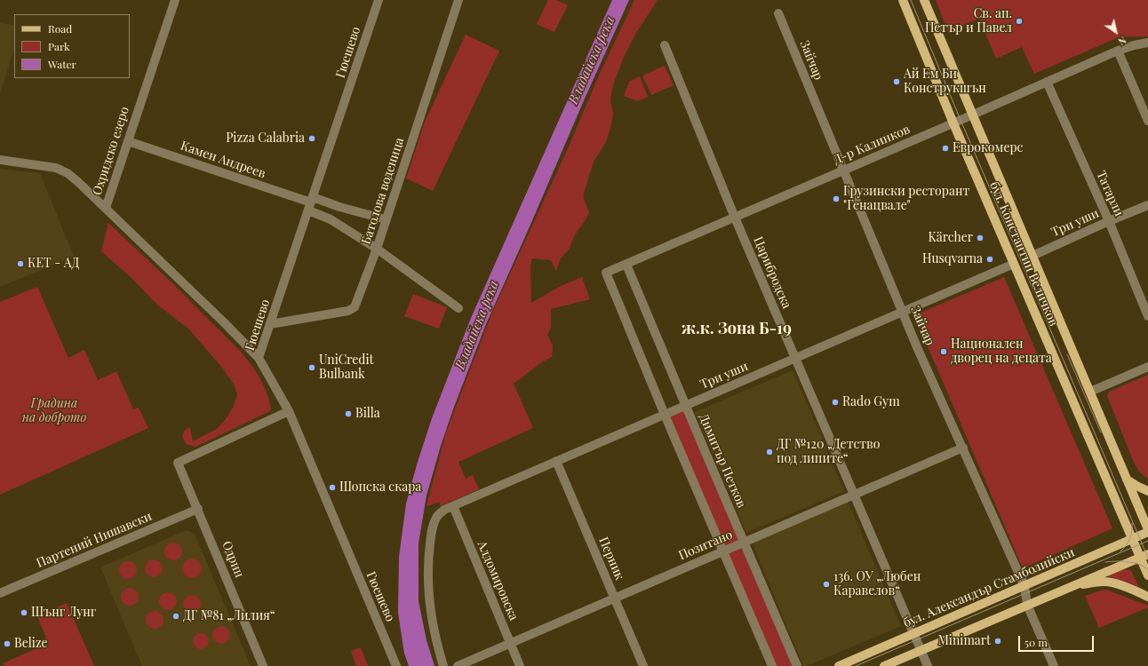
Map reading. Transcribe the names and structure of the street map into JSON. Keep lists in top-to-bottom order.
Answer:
{
  "streets": {
    "main road": ["бул. Константин Величков", "бул. Александър Стамболийски"],
    "street": [
      "Гюешево",
      "Зайчар",
      "Д-р Калинков",
      "Охридско езеро",
      "Камен Андреев",
      "Батолова воденица",
      "Татарли",
      "Три уши",
      "Царибродска",
      "Димитър Петков",
      "Партений Нишавски",
      "Позитано",
      "Перник",
      "Одрин",
      "Алдомировска"
    ]
  },
  "crossings": [
    ["Гюешево", "Охридско езеро"],
    ["Гюешево", "Камен Андреев"],
    ["Гюешево", "Батолова воденица"],
    ["Гюешево", "Одрин"],
    ["Зайчар", "Д-р Калинков"],
    ["Зайчар", "Три уши"],
    ["Зайчар", "Позитано"],
    ["Зайчар", "бул. Александър Стамболийски"],
    ["Д-р Калинков", "Татарли"],
    ["Д-р Калинков", "Три уши"],
    ["Д-р Калинков", "бул. Константин Величков"],
    ["Д-р Калинков", "Царибродска"],
    ["Д-р Калинков", "Димитър Петков"],
    ["Охридско езеро", "Камен Андреев"],
    ["Камен Андреев", "Батолова воденица"],
    ["Татарли", "Три уши"],
    ["Три уши", "бул. Константин Величков"],
    ["Три уши", "Царибродска"],
    ["Три уши", "Димитър Петков"],
    ["Три уши", "Перник"],
    ["Три уши", "Алдомировска"],
    ["бул. Константин Величков", "бул. Александър Стамболийски"],
    ["Царибродска", "Позитано"],
    ["Царибродска", "бул. Александър Стамболийски"],
    ["Димитър Петков", "Позитано"],
    ["Партений Нишавски", "Одрин"],
    ["Позитано", "Перник"],
    ["Позитано", "Алдомировска"]
  ],
  "districts": ["ж.к. Зона Б-19"],
  "water": ["Владайска река"],
  "parks": ["Градина на доброто"],
  "places": [
    "Св. ап. Петър и Павел",
    "Ай Ем Би Конструкшън",
    "Pizza Calabria",
    "Еврокомерс",
    "Грузински ресторант \"Генацвале\"",
    "Kärcher",
    "Husqvarna",
    "КЕТ - АД",
    "Национален дворец на децата",
    "UniCredit Bulbank",
    "Rado Gym",
    "Billa",
    "ДГ №120 „Детство под липите“",
    "Шопска скара",
    "136. ОУ „Любен Каравелов“",
    "Шънг Лунг",
    "ДГ №81 „Лилия“",
    "Minimart",
    "Belize"
  ],
  "legend": ["Road", "Park", "Water"],
  "scale_bar": "50 m",
  "north": "bottom right"
}
